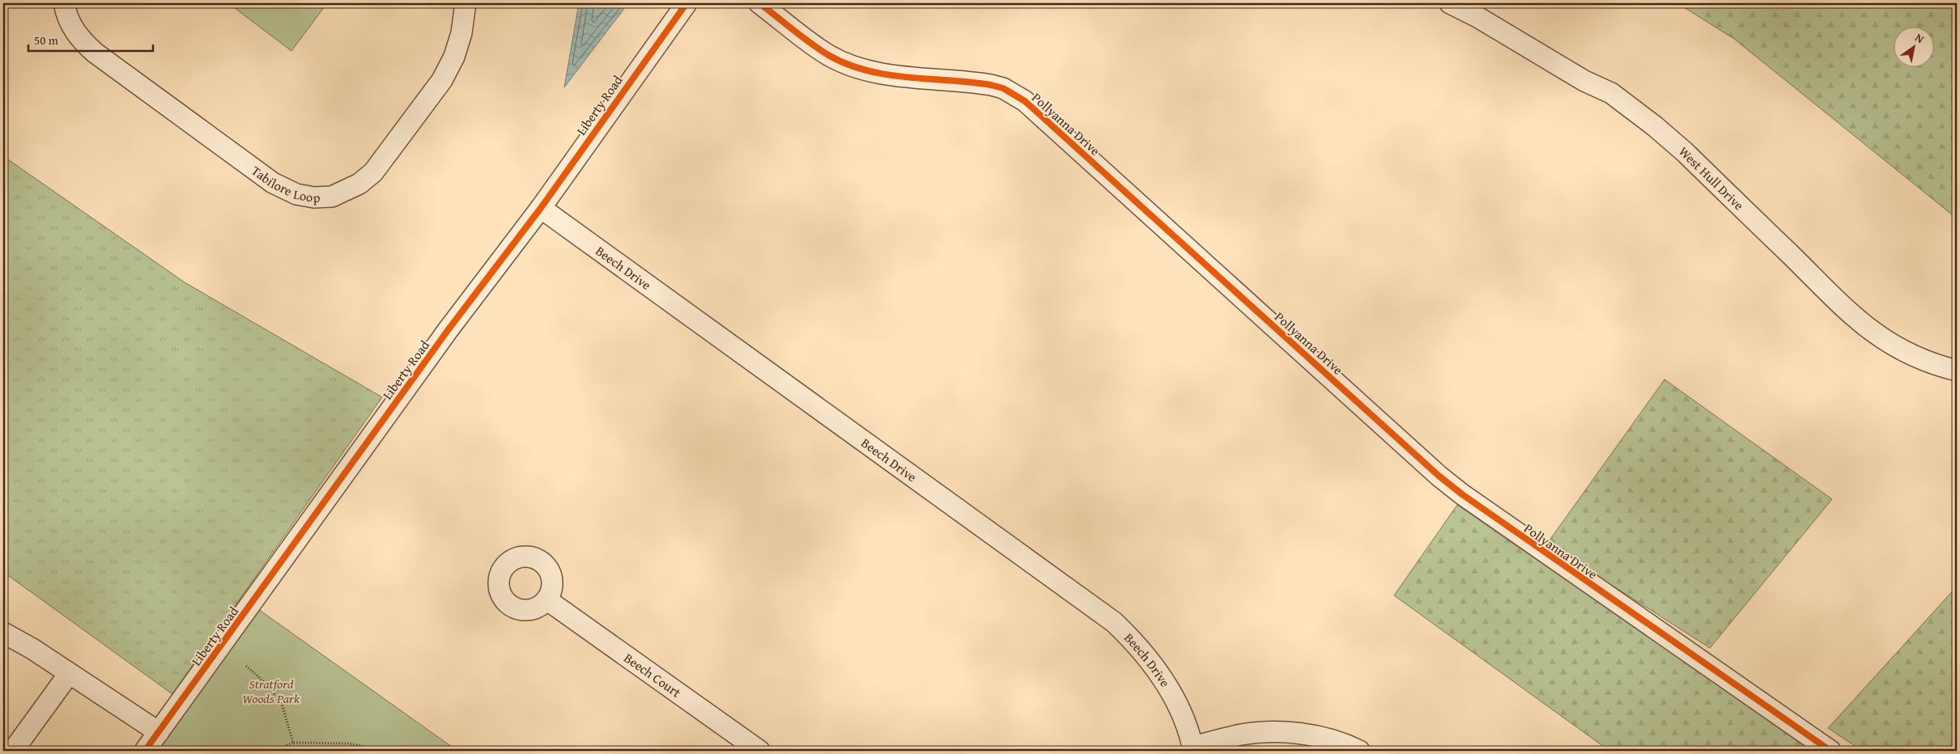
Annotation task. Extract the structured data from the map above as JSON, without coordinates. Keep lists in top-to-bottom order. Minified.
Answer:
{"streets":{"street":["Liberty Road","Pollyanna Drive","West Hull Drive","Tabilore Loop","Beech Drive","Beech Court"]},"crossings":[["Liberty Road","Beech Drive"]],"parks":["Stratford Woods Park"],"scale_bar":"50 m","north":"top right"}
